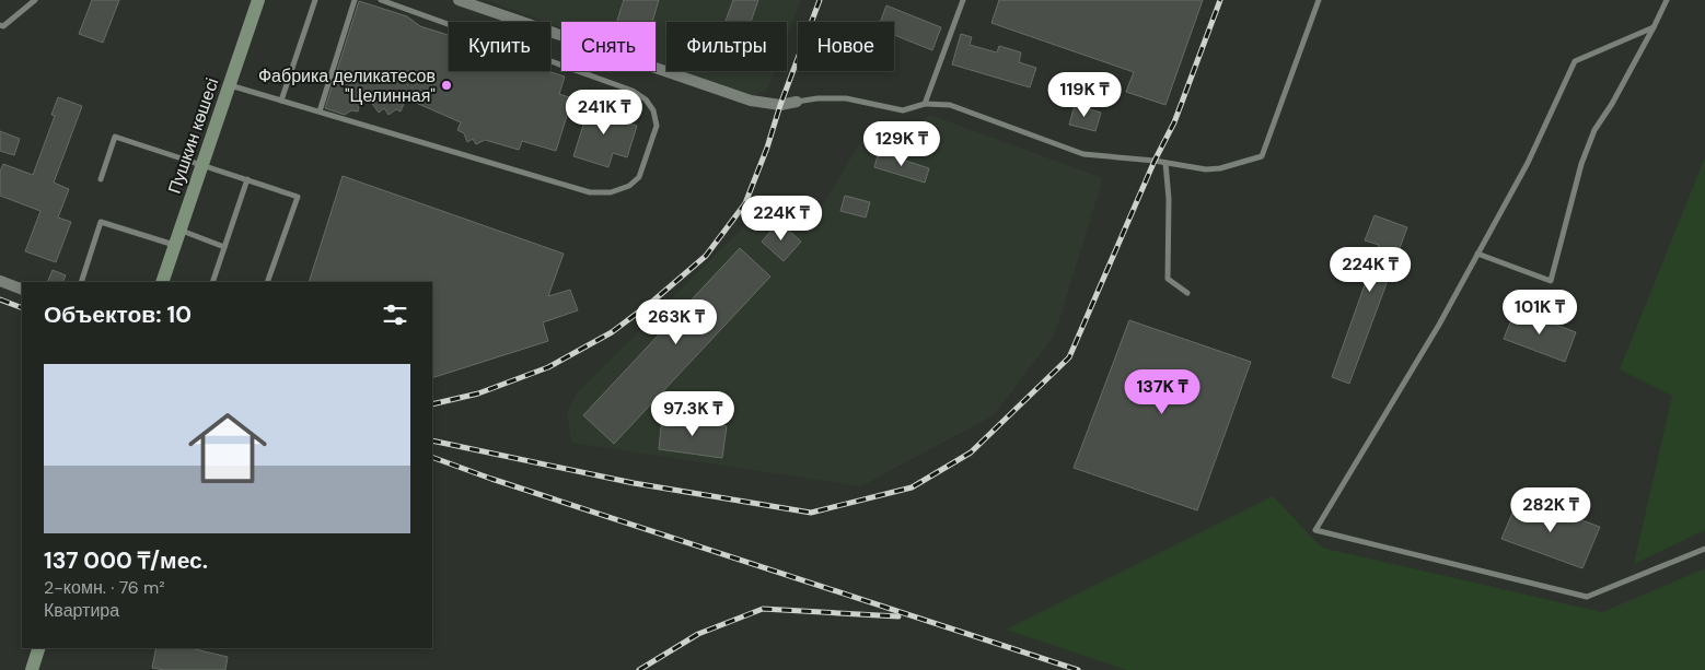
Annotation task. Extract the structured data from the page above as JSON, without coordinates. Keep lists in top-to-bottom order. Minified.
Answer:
{"streets":{"main road":["Пушкин көшесі"]},"places":["Фабрика деликатесов \"Целинная\""],"page":{"chip":["Купить","Снять","Фильтры","Новое"],"price":["119K ₸","241K ₸","129K ₸","224K ₸","224K ₸","101K ₸","263K ₸","137K ₸","97.3K ₸","282K ₸"],"heading":"Объектов: 10","list":[{"name":"137 000 ₸/мес.","note":"2-комн. · 76 m² · Квартира"}]}}
